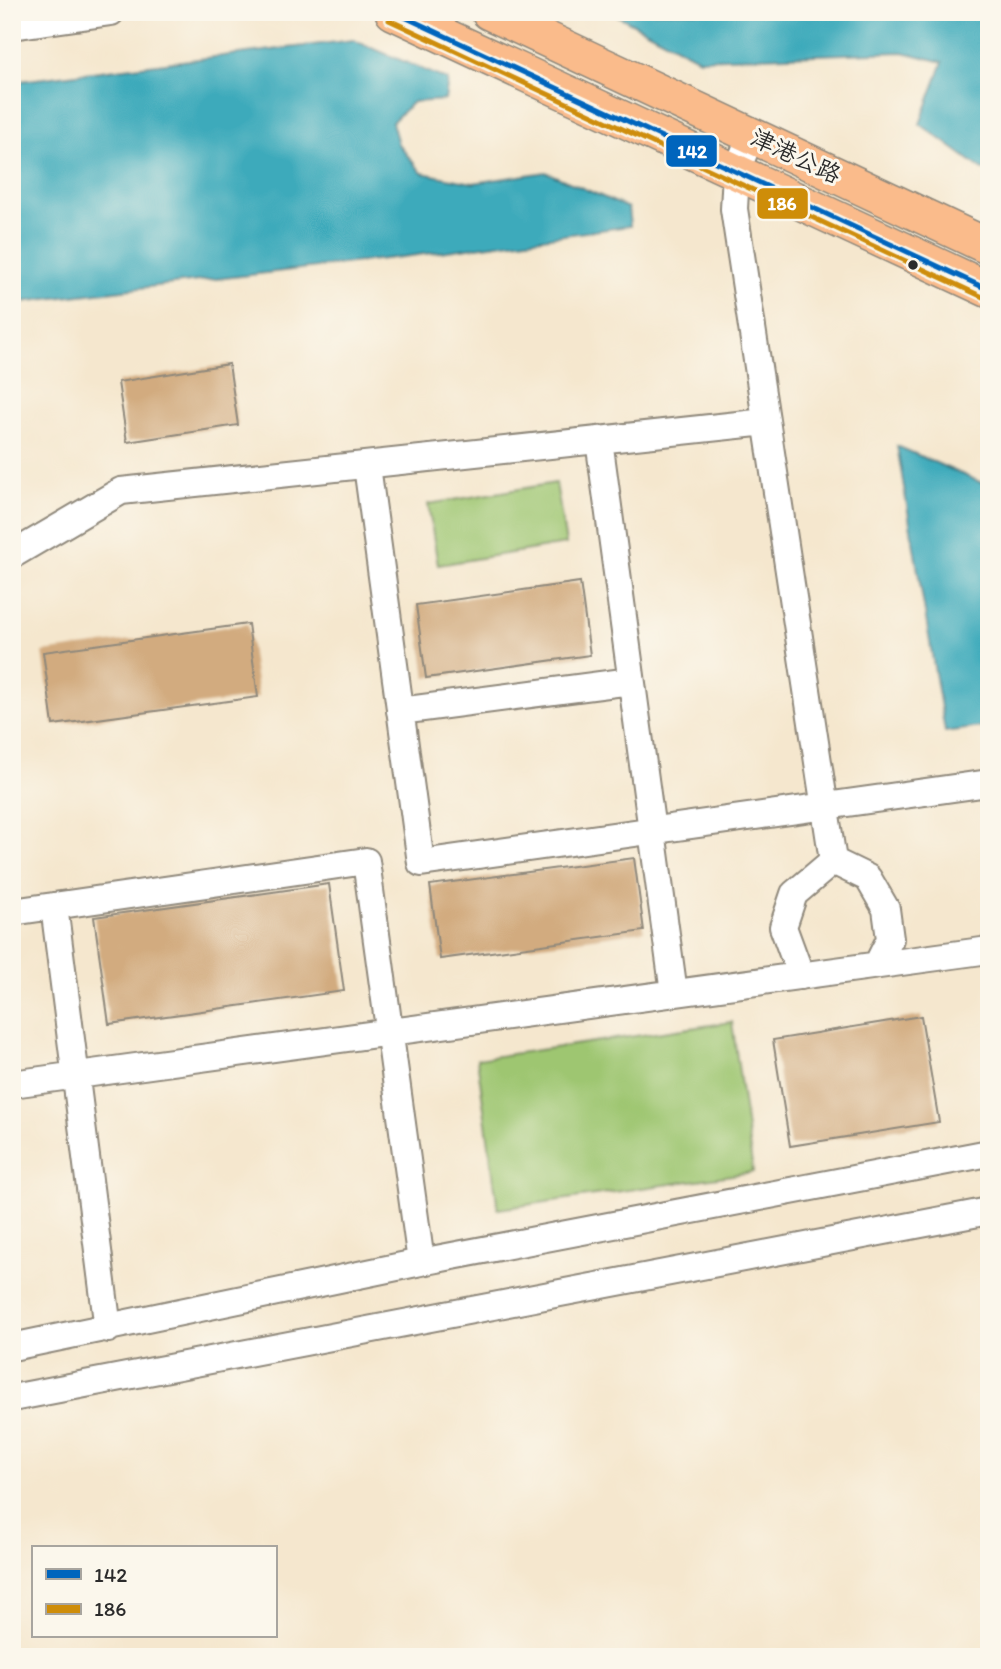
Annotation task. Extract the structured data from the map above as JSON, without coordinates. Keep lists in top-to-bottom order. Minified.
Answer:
{"streets":{"main road":["津港公路"]},"lines":["transit line 142","transit line 186"],"legend":["142","186"]}
